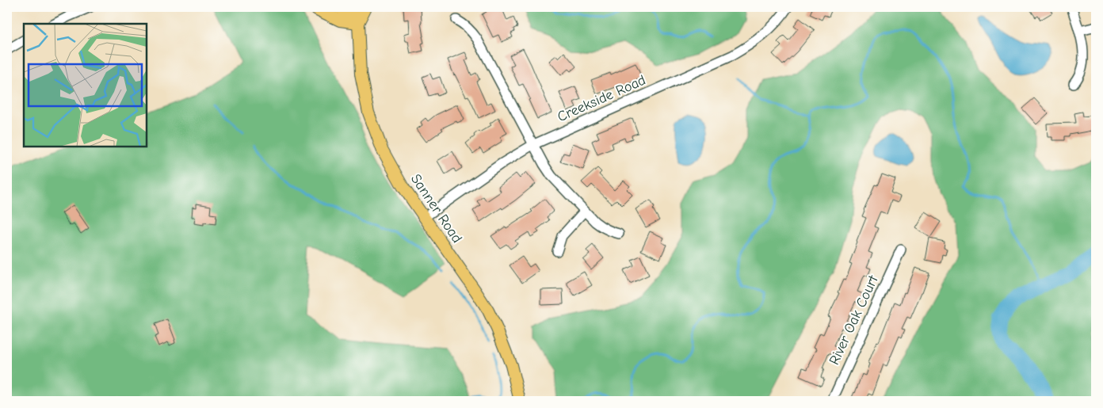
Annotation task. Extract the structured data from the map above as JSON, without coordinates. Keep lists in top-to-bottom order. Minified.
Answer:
{"streets":{"main road":["Sanner Road"],"street":["Creekside Road","River Oak Court"]},"crossings":[["Creekside Road","Sanner Road"]]}
